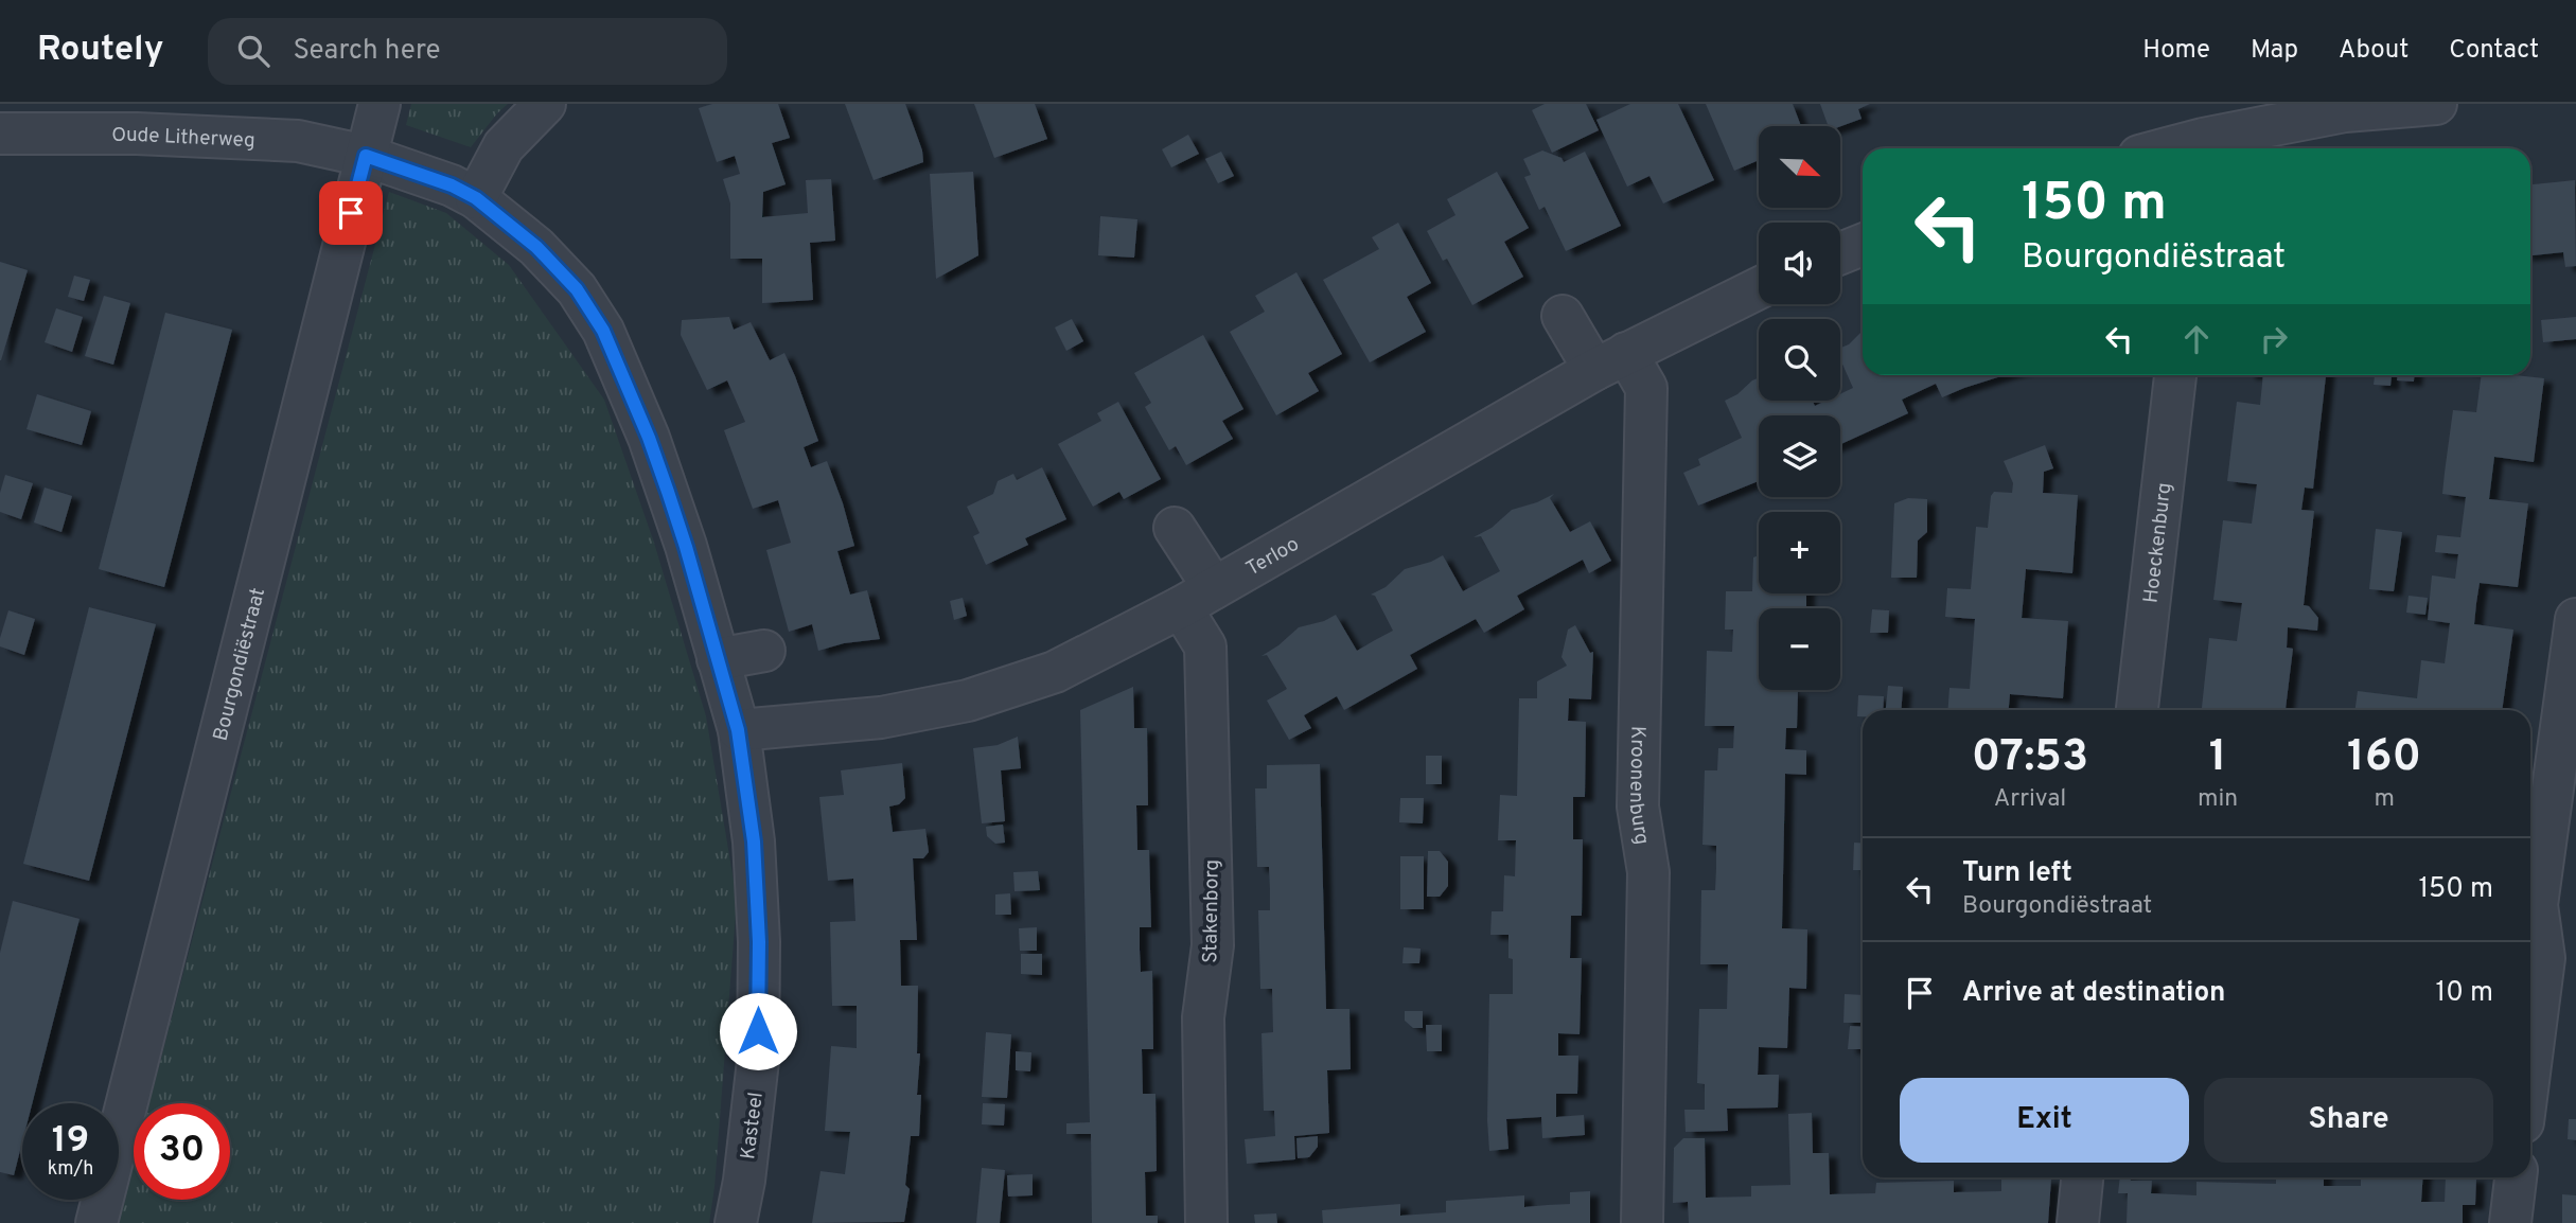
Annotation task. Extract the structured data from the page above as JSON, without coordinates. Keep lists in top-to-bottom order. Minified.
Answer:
{"streets":{"street":["Oude Litherweg","Hoeckenburg","Terloo","Bourgondiëstraat","Kroonenburg","Stakenborg","Kasteel"]},"crossings":[["Oude Litherweg","Bourgondiëstraat"],["Oude Litherweg","Kasteel"],["Terloo","Kroonenburg"],["Terloo","Stakenborg"],["Terloo","Kasteel"],["Bourgondiëstraat","Kasteel"]],"north":"bottom right","page":{"header":"Routely","search":"Search here","nav":["Home","Map","About","Contact"],"map_buttons":["+","−"],"turn":["150 m","Bourgondiëstraat"],"eta":["07:53","Arrival","1","min","160","m"],"list":[{"name":"Turn left","note":"Bourgondiëstraat","value":"150 m"},{"name":"Arrive at destination","value":"10 m"}],"buttons":["Exit","Share"],"speed":"19 km/h","limit":"30"}}
